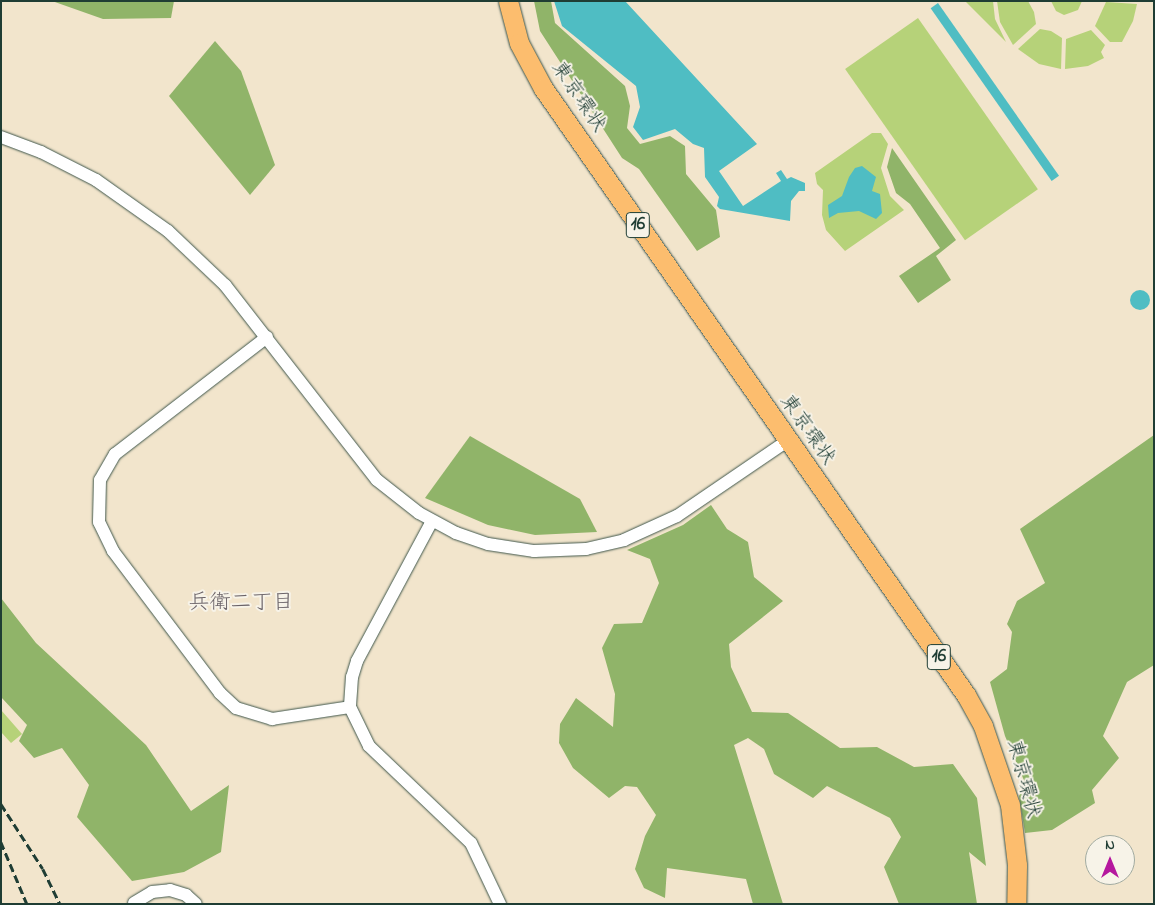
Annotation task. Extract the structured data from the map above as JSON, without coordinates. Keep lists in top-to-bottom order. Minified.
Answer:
{"streets":{"highway":["東京環状","16"]},"districts":["兵衛二丁目"],"north":"top"}
